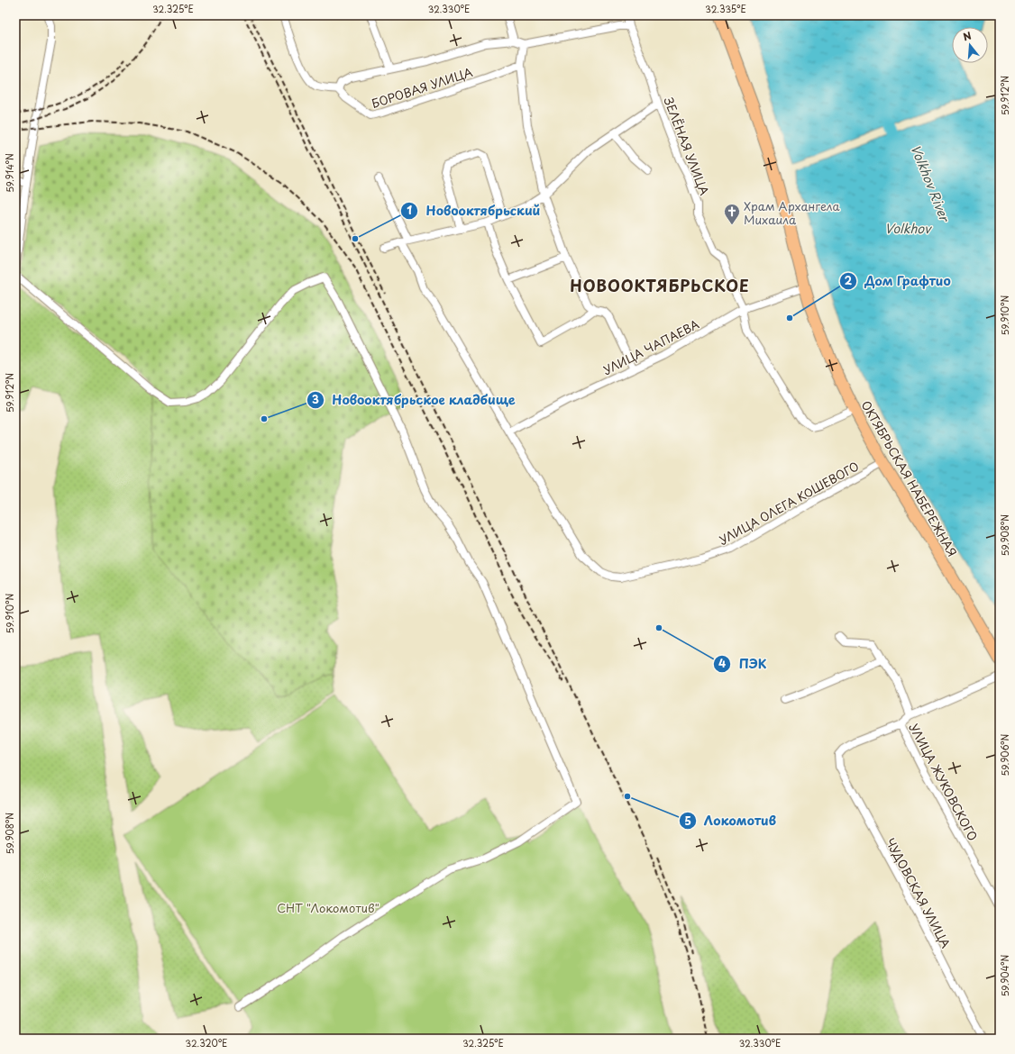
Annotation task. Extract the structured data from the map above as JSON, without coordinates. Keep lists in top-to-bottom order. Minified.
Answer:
{"streets":{"main road":["ОКТЯБРЬСКАЯ НАБЕРЕЖНАЯ"],"street":["БОРОВАЯ УЛИЦА","ЗЕЛЁНАЯ УЛИЦА","УЛИЦА ЧАПАЕВА","УЛИЦА ОЛЕГА КОШЕВОГО","УЛИЦА ЖУКОВСКОГО","ЧУДОВСКАЯ УЛИЦА"]},"crossings":[["ЗЕЛЁНАЯ УЛИЦА","УЛИЦА ЧАПАЕВА"],["ЗЕЛЁНАЯ УЛИЦА","ОКТЯБРЬСКАЯ НАБЕРЕЖНАЯ"],["УЛИЦА ЧАПАЕВА","ОКТЯБРЬСКАЯ НАБЕРЕЖНАЯ"],["УЛИЦА ЧАПАЕВА","УЛИЦА ОЛЕГА КОШЕВОГО"],["ОКТЯБРЬСКАЯ НАБЕРЕЖНАЯ","УЛИЦА ОЛЕГА КОШЕВОГО"],["УЛИЦА ЖУКОВСКОГО","ЧУДОВСКАЯ УЛИЦА"]],"districts":["НОВООКТЯБРЬСКОЕ"],"water":["Volkhov River","Volkhov"],"parks":["СНТ \"Локомотив\""],"places":{"church":["Храм Архангела Михаила"],"other":["Новооктябрьский","Дом Графтио","Новооктябрьское кладбище","ПЭК","Локомотив"]},"north":"top","coordinates":["32.325°E","32.330°E","32.335°E","59.912°N","59.914°N","59.910°N","59.908°N","59.906°N","59.904°N","32.320°E"]}
